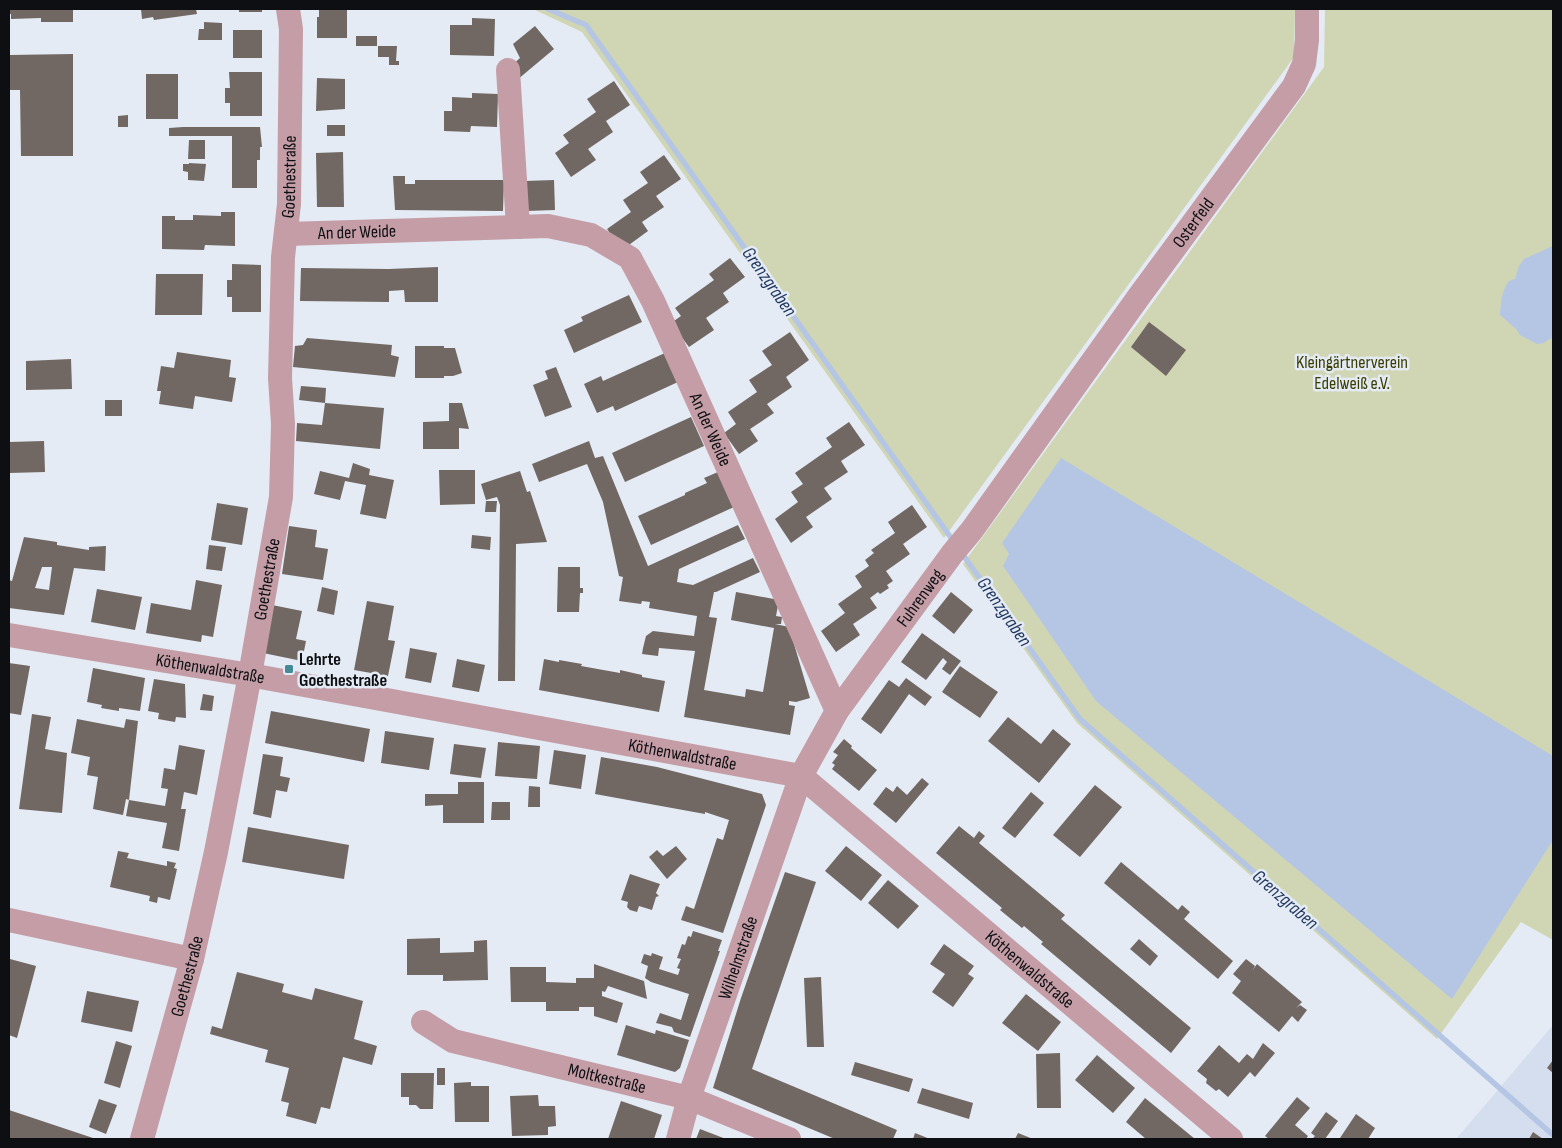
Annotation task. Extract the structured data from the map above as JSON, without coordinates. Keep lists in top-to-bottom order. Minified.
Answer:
{"streets":{"street":["Goethestraße","Osterfeld","An der Weide","Fuhrenweg","Köthenwaldstraße","Wilhelmstraße","Moltkestraße"]},"crossings":[["Goethestraße","An der Weide"],["Goethestraße","Köthenwaldstraße"],["Osterfeld","Fuhrenweg"],["An der Weide","Fuhrenweg"],["Fuhrenweg","Köthenwaldstraße"],["Fuhrenweg","Wilhelmstraße"],["Köthenwaldstraße","Wilhelmstraße"],["Wilhelmstraße","Moltkestraße"]],"water":["Grenzgraben"],"parks":["Kleingärtnerverein Edelweiß e.V."],"places":{"transit":["Lehrte Goethestraße"]}}
